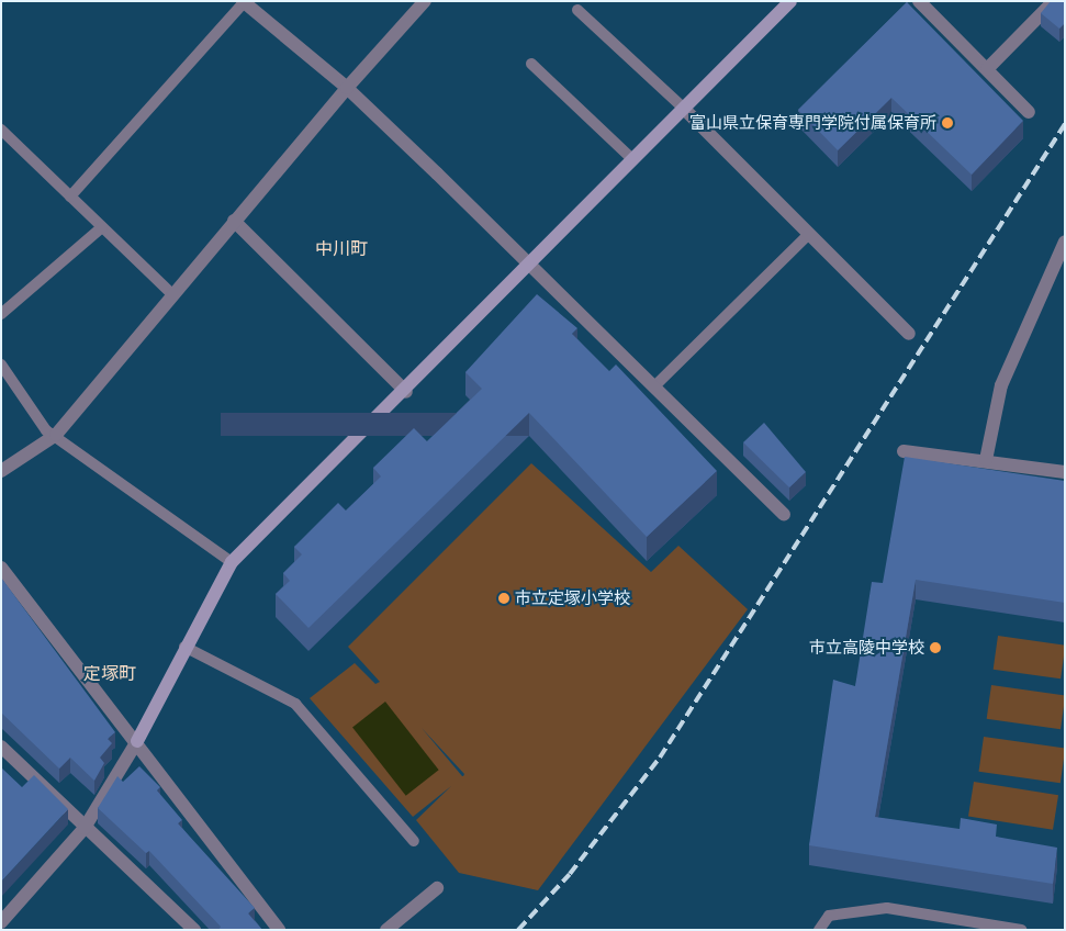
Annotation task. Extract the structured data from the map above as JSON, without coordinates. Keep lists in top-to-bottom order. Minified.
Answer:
{"districts":["中川町","定塚町"],"places":["富山県立保育専門学院付属保育所","市立定塚小学校","市立高陵中学校"]}
